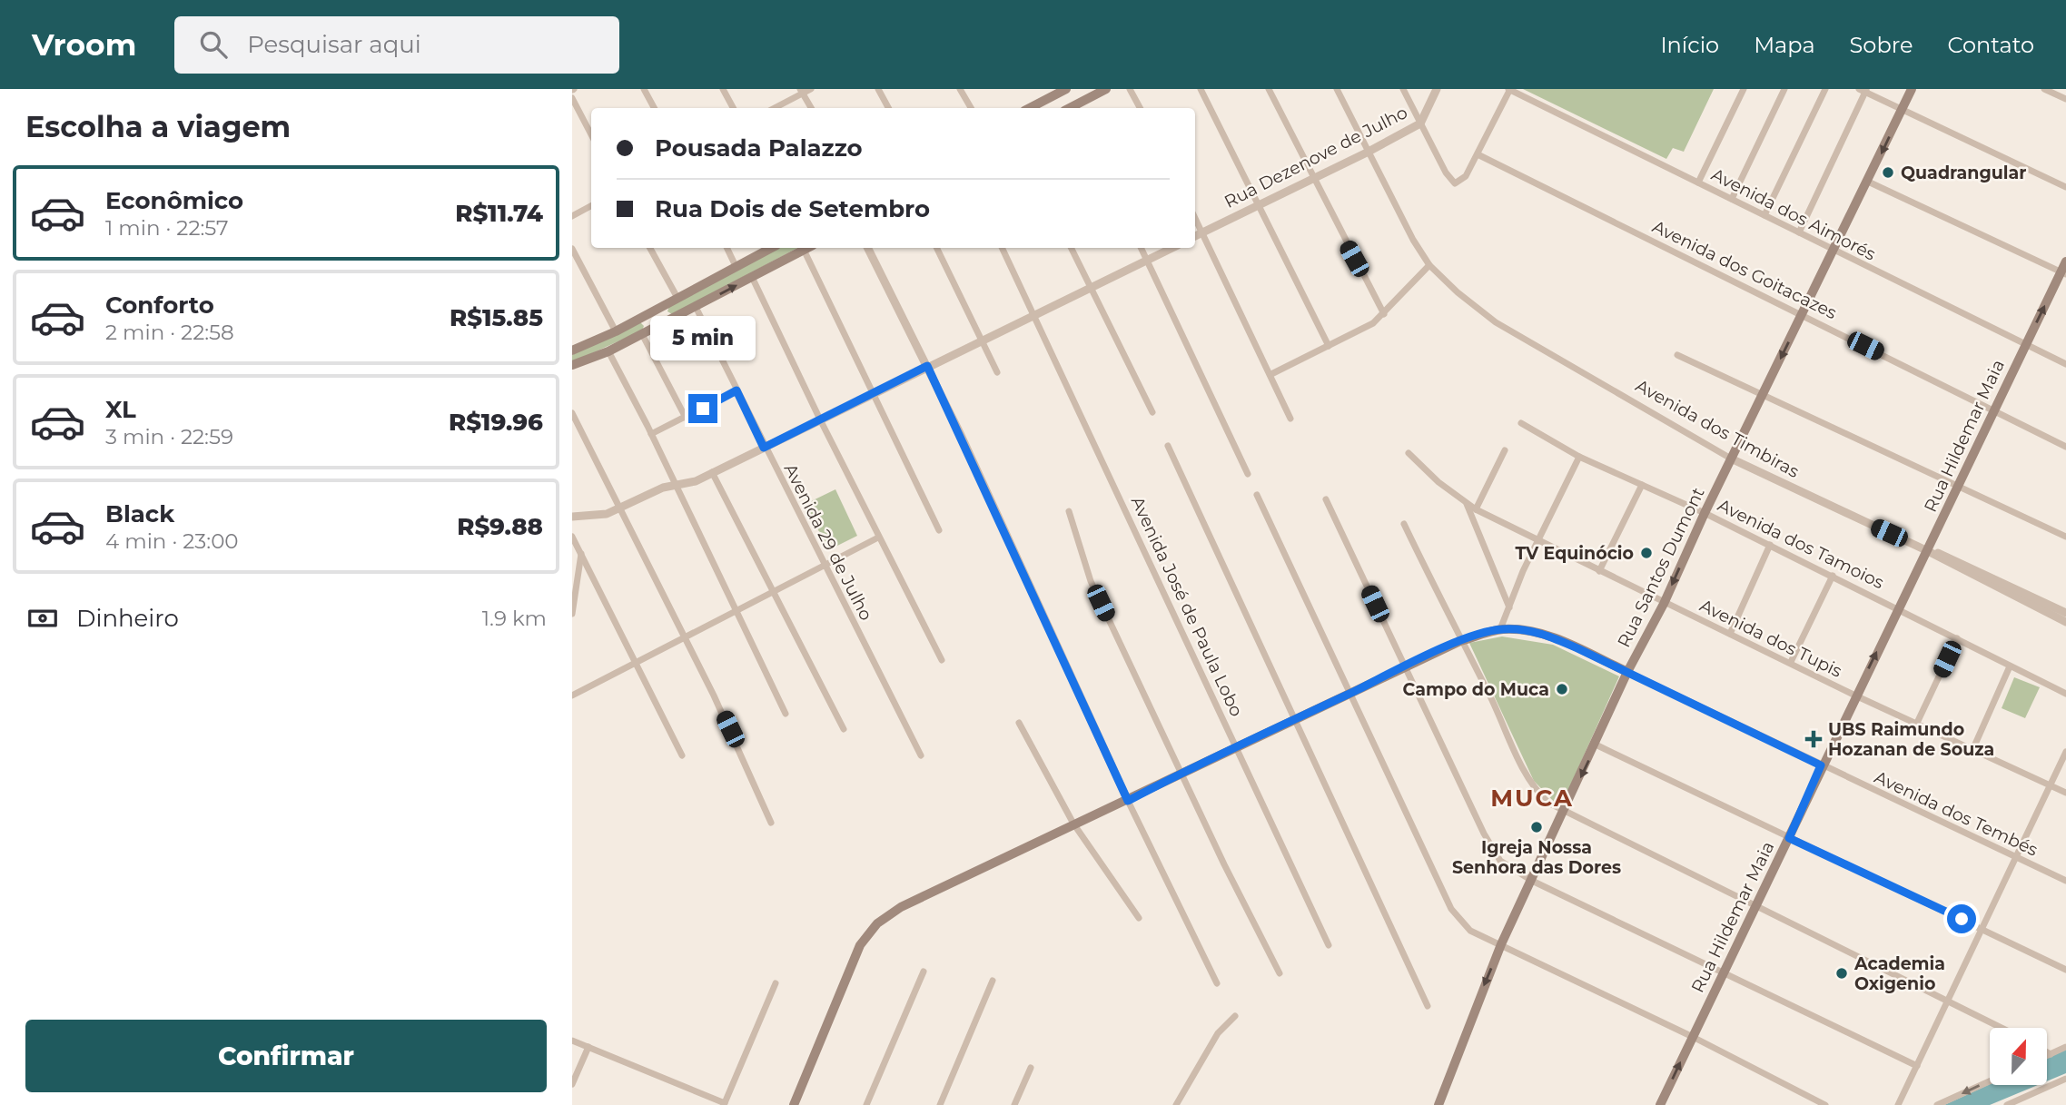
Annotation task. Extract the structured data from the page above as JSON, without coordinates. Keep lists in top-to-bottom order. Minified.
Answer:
{"streets":{"main road":["Rua Hildemar Maia","Rua Santos Dumont"],"street":["Rua Dezenove de Julho","Avenida dos Aimorés","Avenida dos Goitacazes","Avenida dos Timbiras","Avenida 29 de Julho","Avenida dos Tamoios","Avenida José de Paula Lobo","Avenida dos Tupis","Avenida dos Tembés"]},"crossings":[["Rua Dezenove de Julho","Avenida dos Timbiras"],["Avenida dos Aimorés","Rua Hildemar Maia"],["Avenida dos Aimorés","Rua Santos Dumont"],["Avenida dos Goitacazes","Rua Hildemar Maia"],["Avenida dos Goitacazes","Rua Santos Dumont"],["Avenida dos Timbiras","Rua Hildemar Maia"],["Avenida dos Timbiras","Rua Santos Dumont"],["Rua Hildemar Maia","Avenida dos Tamoios"],["Rua Hildemar Maia","Avenida dos Tupis"],["Rua Hildemar Maia","Avenida dos Tembés"],["Avenida dos Tamoios","Rua Santos Dumont"],["Rua Santos Dumont","Avenida dos Tupis"],["Rua Santos Dumont","Avenida dos Tembés"]],"one_way":["Rua Santos Dumont"],"districts":["MUCA"],"places":{"other":["Quadrangular","TV Equinócio","Campo do Muca","Igreja Nossa Senhora das Dores","Academia Oxigenio"],"health":["UBS Raimundo Hozanan de Souza"]},"north":"top","page":{"header":"Vroom","search":"Pesquisar aqui","nav":["Início","Mapa","Sobre","Contato"],"heading":"Escolha a viagem","banner":["Pousada Palazzo","Rua Dois de Setembro"],"list":[{"name":"Econômico","note":"1 min · 22:57","value":"R$11.74"},{"name":"Conforto","note":"2 min · 22:58","value":"R$15.85"},{"name":"XL","note":"3 min · 22:59","value":"R$19.96"},{"name":"Black","note":"4 min · 23:00","value":"R$9.88"}],"bubble":"5 min","pay":["Dinheiro","1.9 km"],"buttons":"Confirmar"}}
